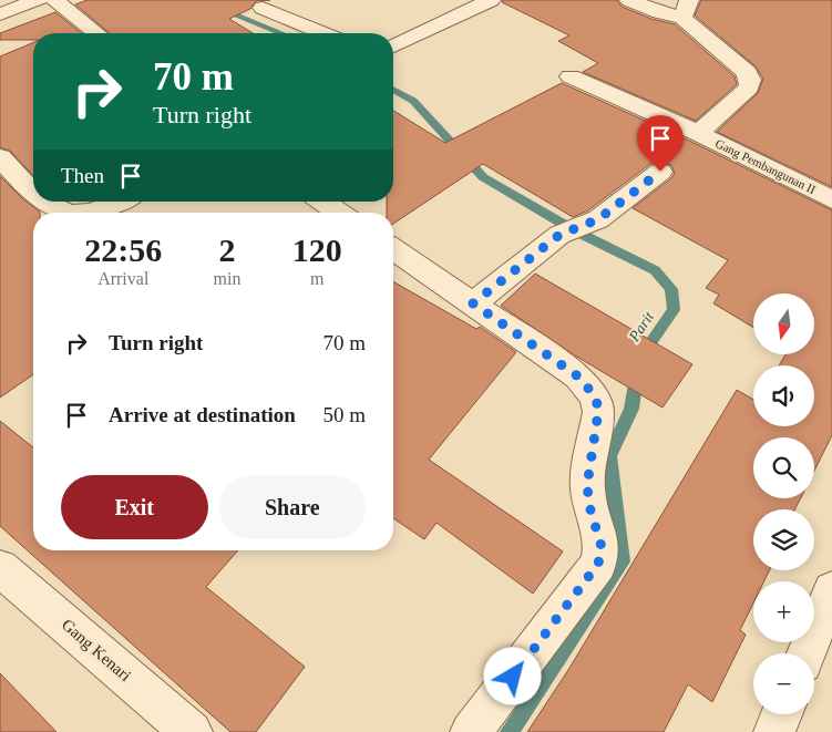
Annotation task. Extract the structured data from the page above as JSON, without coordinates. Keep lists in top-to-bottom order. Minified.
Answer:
{"streets":{"street":["Gang Pembangunan II","Gang Kenari"]},"water":["Parit"],"north":"bottom","page":{"turn":["70 m","Turn right"],"then":"Then","eta":["22:56","Arrival","2","min","120","m"],"map_buttons":["+","−"],"list":[{"name":"Turn right","value":"70 m"},{"name":"Arrive at destination","value":"50 m"}],"buttons":["Exit","Share"]}}
